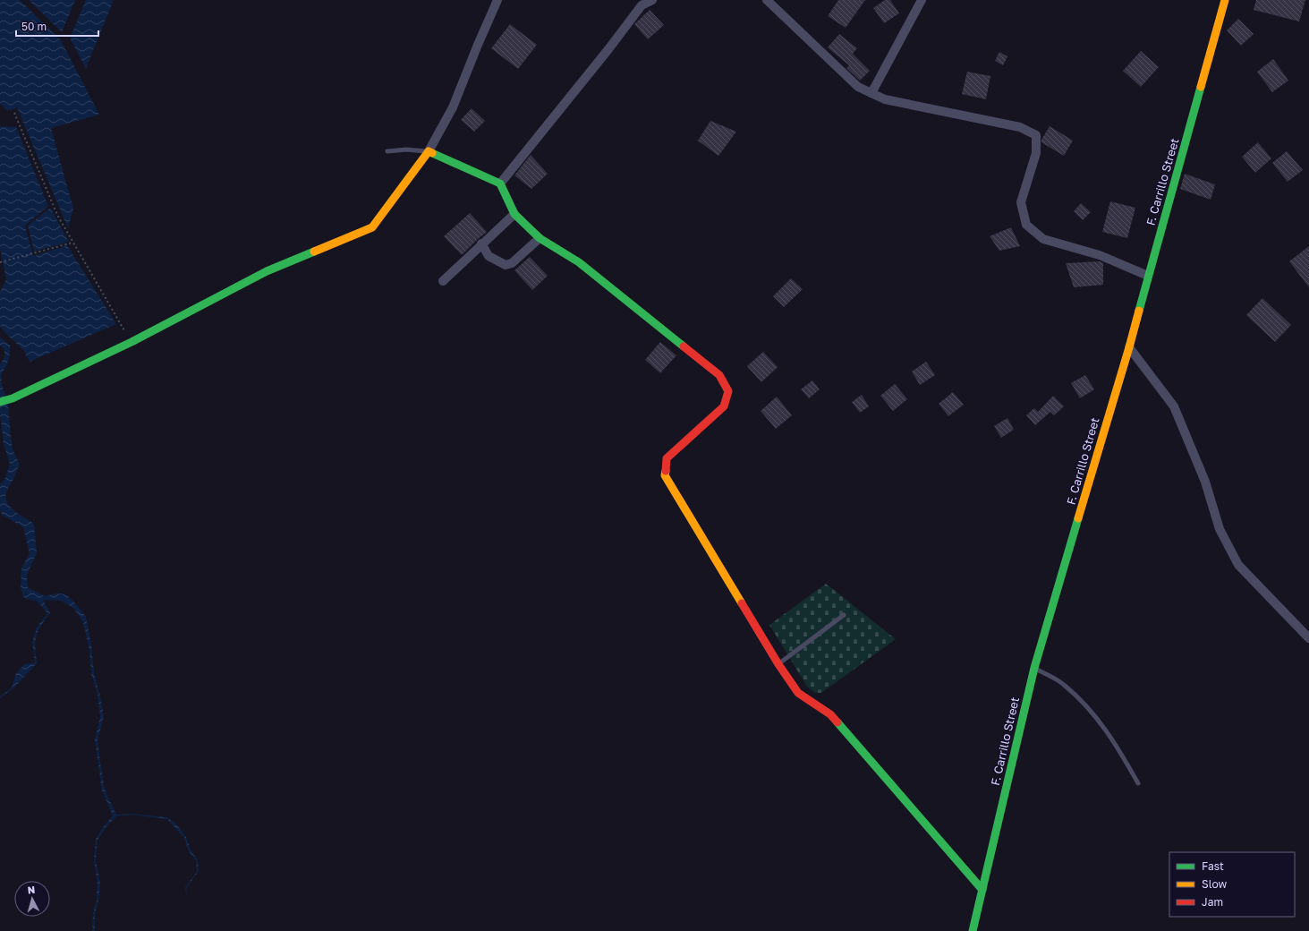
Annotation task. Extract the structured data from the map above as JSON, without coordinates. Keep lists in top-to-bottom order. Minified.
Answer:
{"streets":{"street":["F. Carrillo Street"]},"legend":["Fast","Slow","Jam"],"scale_bar":"50 m","north":"top"}
